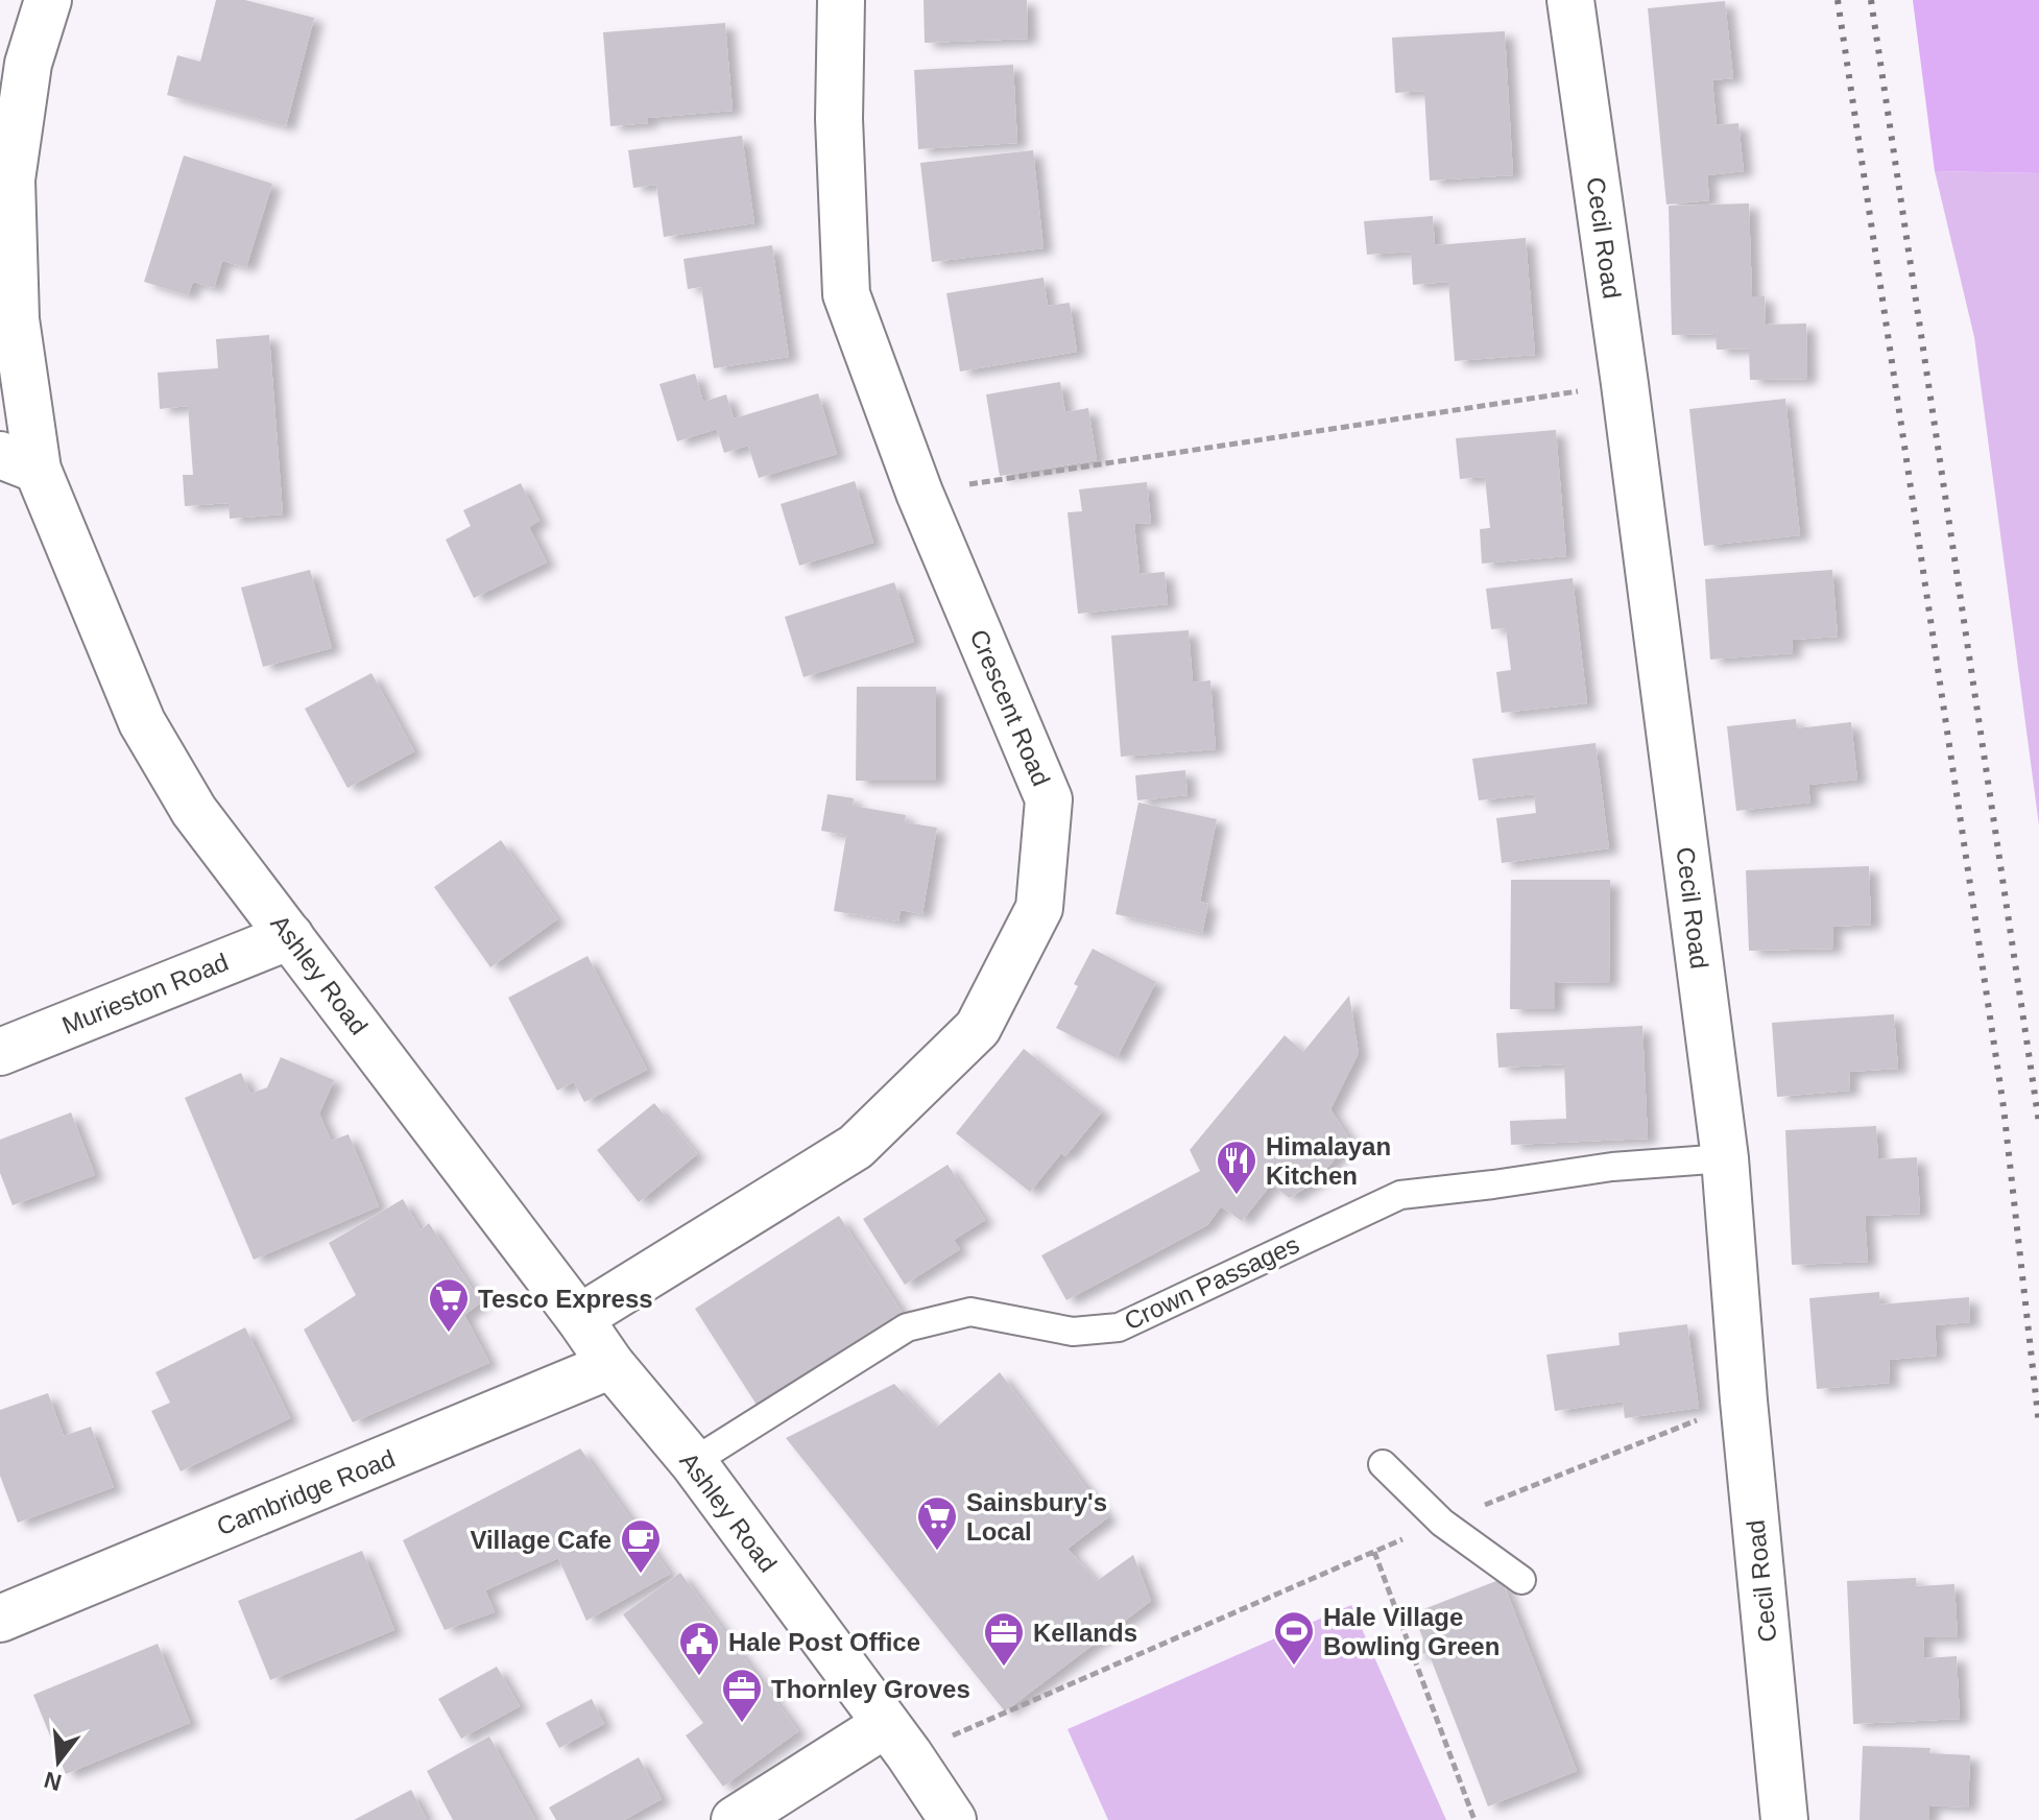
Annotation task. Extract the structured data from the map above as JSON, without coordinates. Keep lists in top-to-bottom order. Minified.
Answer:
{"streets":{"street":["Cecil Road","Crescent Road","Ashley Road","Murieston Road","Cambridge Road"],"lane":["Crown Passages"]},"crossings":[["Cecil Road","Crown Passages"],["Crescent Road","Ashley Road"],["Ashley Road","Murieston Road"],["Ashley Road","Crown Passages"],["Ashley Road","Cambridge Road"]],"places":{"restaurant":["Himalayan Kitchen"],"supermarket":["Tesco Express","Sainsbury's Local"],"cafe":["Village Cafe"],"sports":["Hale Village Bowling Green"],"office":["Kellands","Thornley Groves"],"public building":["Hale Post Office"]},"north":"bottom"}
